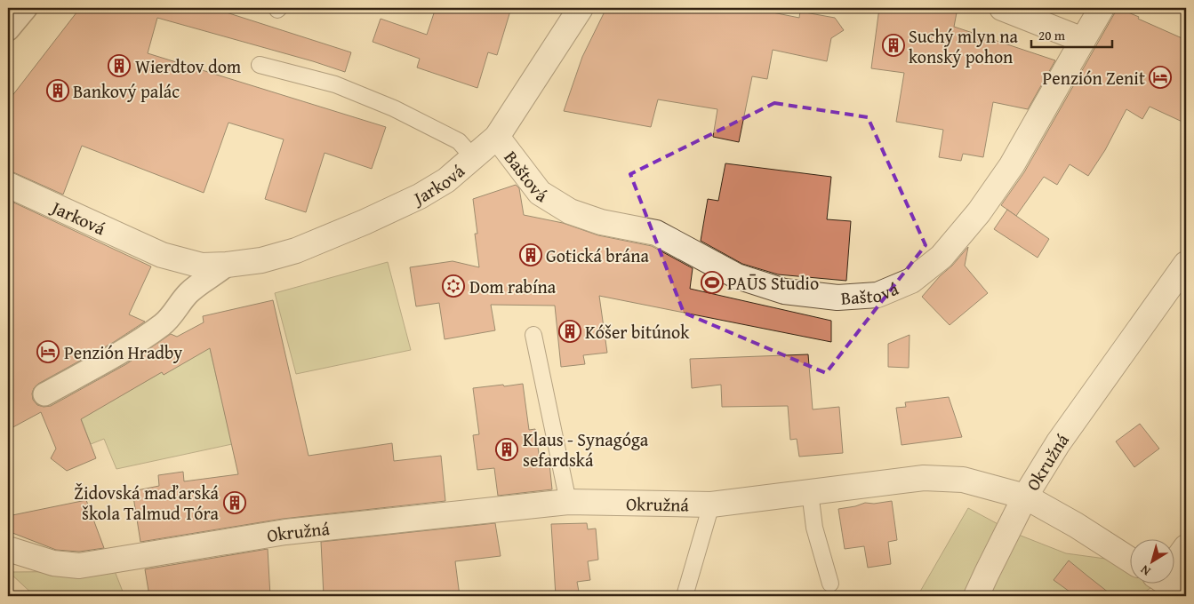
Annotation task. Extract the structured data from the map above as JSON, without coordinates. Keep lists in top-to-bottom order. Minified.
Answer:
{"streets":{"street":["Baštová","Jarková","Okružná"]},"crossings":[["Baštová","Jarková"]],"places":{"building":["Suchý mlyn na konský pohon","Wierdtov dom","Bankový palác","Gotická brána","Kóšer bitúnok","Klaus - Synagóga sefardská","Židovská maďarská škola Talmud Tóra"],"hotel":["Penzión Zenit","Penzión Hradby"],"sports":["PAŪS Studio"],"synagogue":["Dom rabína"]},"scale_bar":"20 m","north":"bottom left"}
